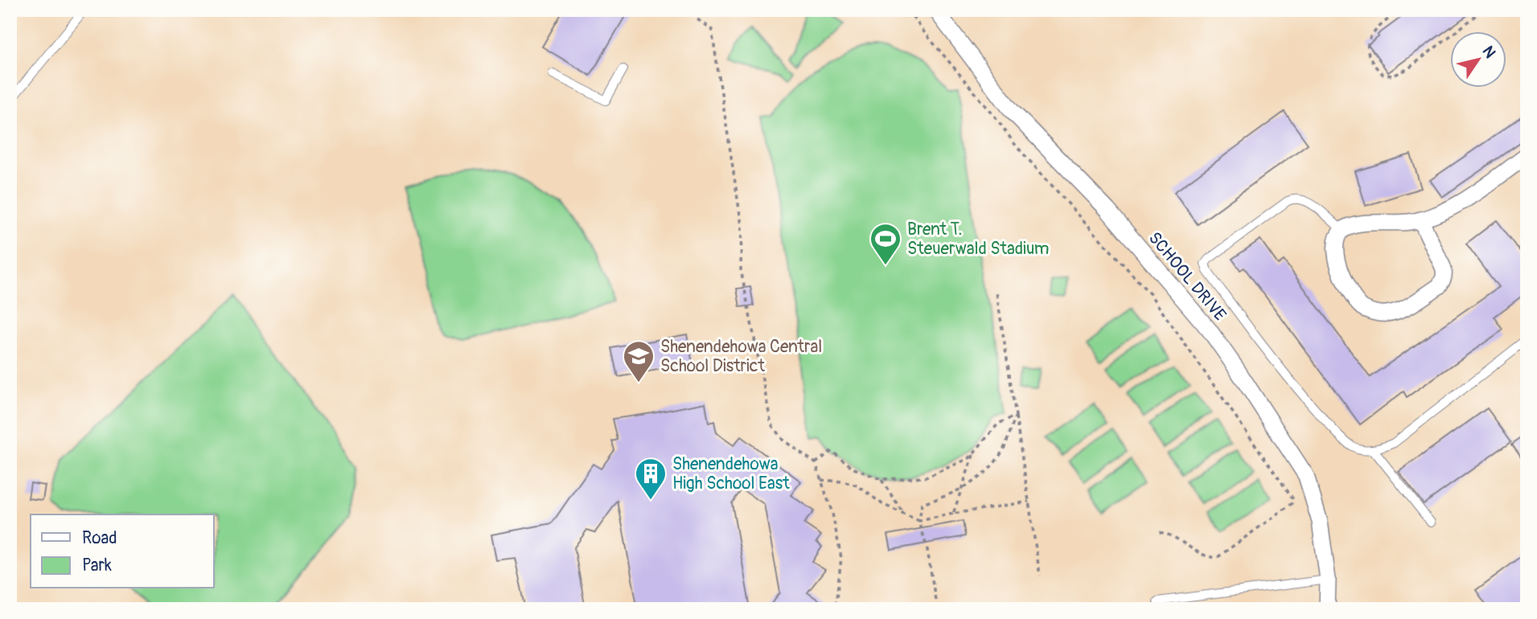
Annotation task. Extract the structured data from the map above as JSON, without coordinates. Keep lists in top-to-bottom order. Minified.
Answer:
{"streets":{"street":["SCHOOL DRIVE"]},"places":{"sports":["Brent T. Steuerwald Stadium"],"school or university":["Shenendehowa Central School District"],"building":["Shenendehowa High School East"]},"legend":["Road","Park"],"north":"top right"}
